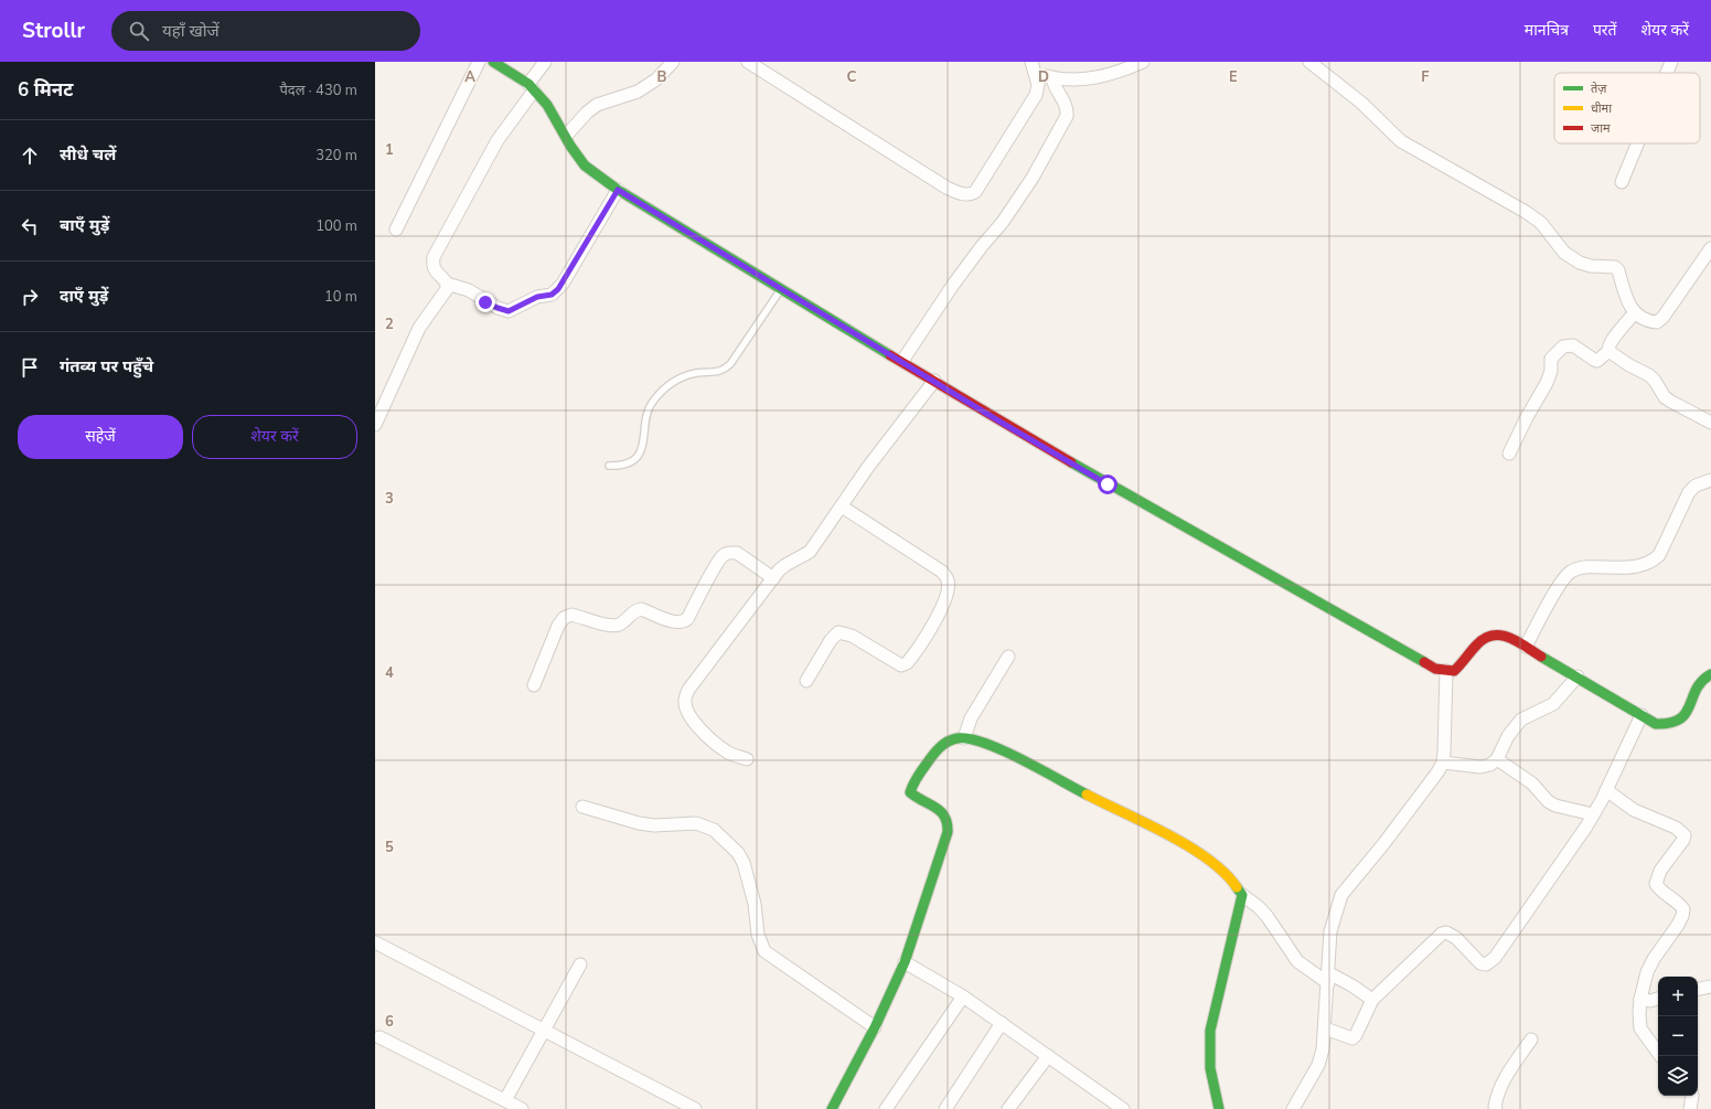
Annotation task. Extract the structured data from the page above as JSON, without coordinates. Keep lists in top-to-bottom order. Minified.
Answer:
{"legend":["तेज़","धीमा","जाम"],"page":{"header":"Strollr","search":"यहाँ खोजें","nav":["मानचित्र","परतें","शेयर करें"],"heading":["6 मिनट","पैदल · 430 m"],"list":[["सीधे चलें","320 m"],["बाएँ मुड़ें","100 m"],["दाएँ मुड़ें","10 m"],"गंतव्य पर पहुँचे"],"buttons":["सहेजें","शेयर करें"],"map_buttons":["+","−"]},"grid":{"columns":["A","B","C","D","E","F"],"rows":["1","2","3","4","5","6"]}}
